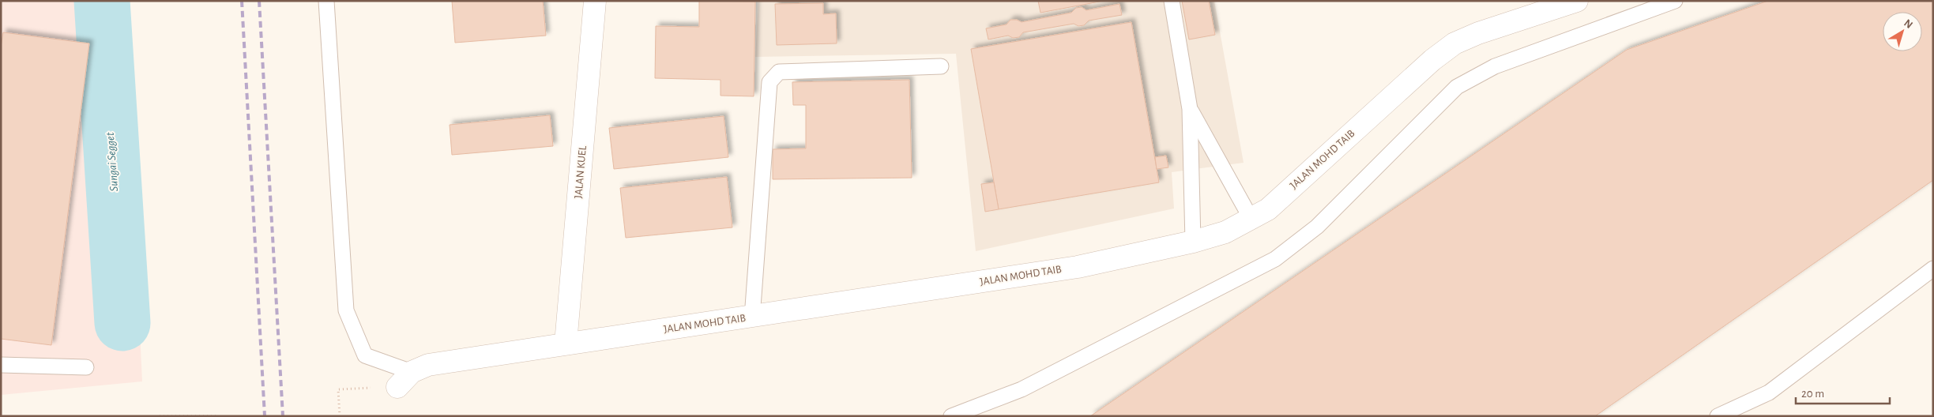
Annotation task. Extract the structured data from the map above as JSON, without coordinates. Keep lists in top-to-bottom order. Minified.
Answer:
{"streets":{"street":["JALAN MOHD TAIB","JALAN KUEL"]},"crossings":[["JALAN MOHD TAIB","JALAN KUEL"]],"water":["Sungai Segget"],"scale_bar":"20 m","north":"top right"}
